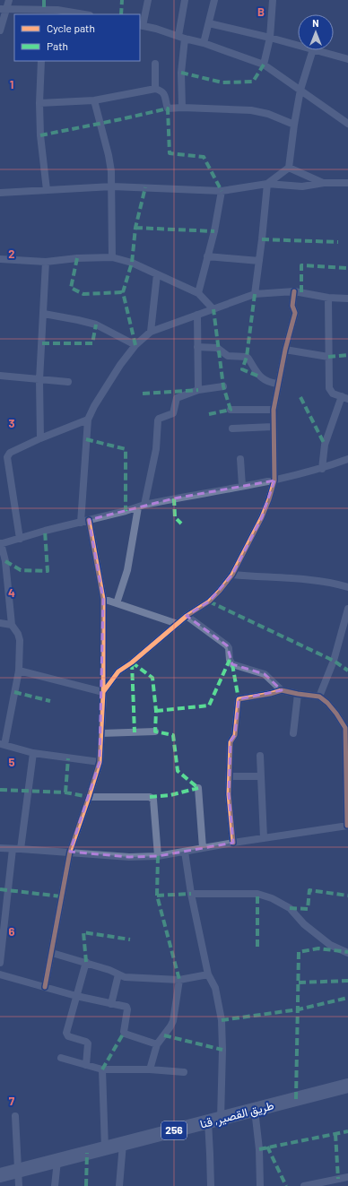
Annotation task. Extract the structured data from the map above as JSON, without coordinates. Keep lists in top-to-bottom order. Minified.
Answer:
{"streets":{"highway":["طريق القصير, قنا","256"]},"legend":["Cycle path","Path"],"north":"top","grid":{"columns":["B"],"rows":["1","2","3","4","5","6","7"]}}
